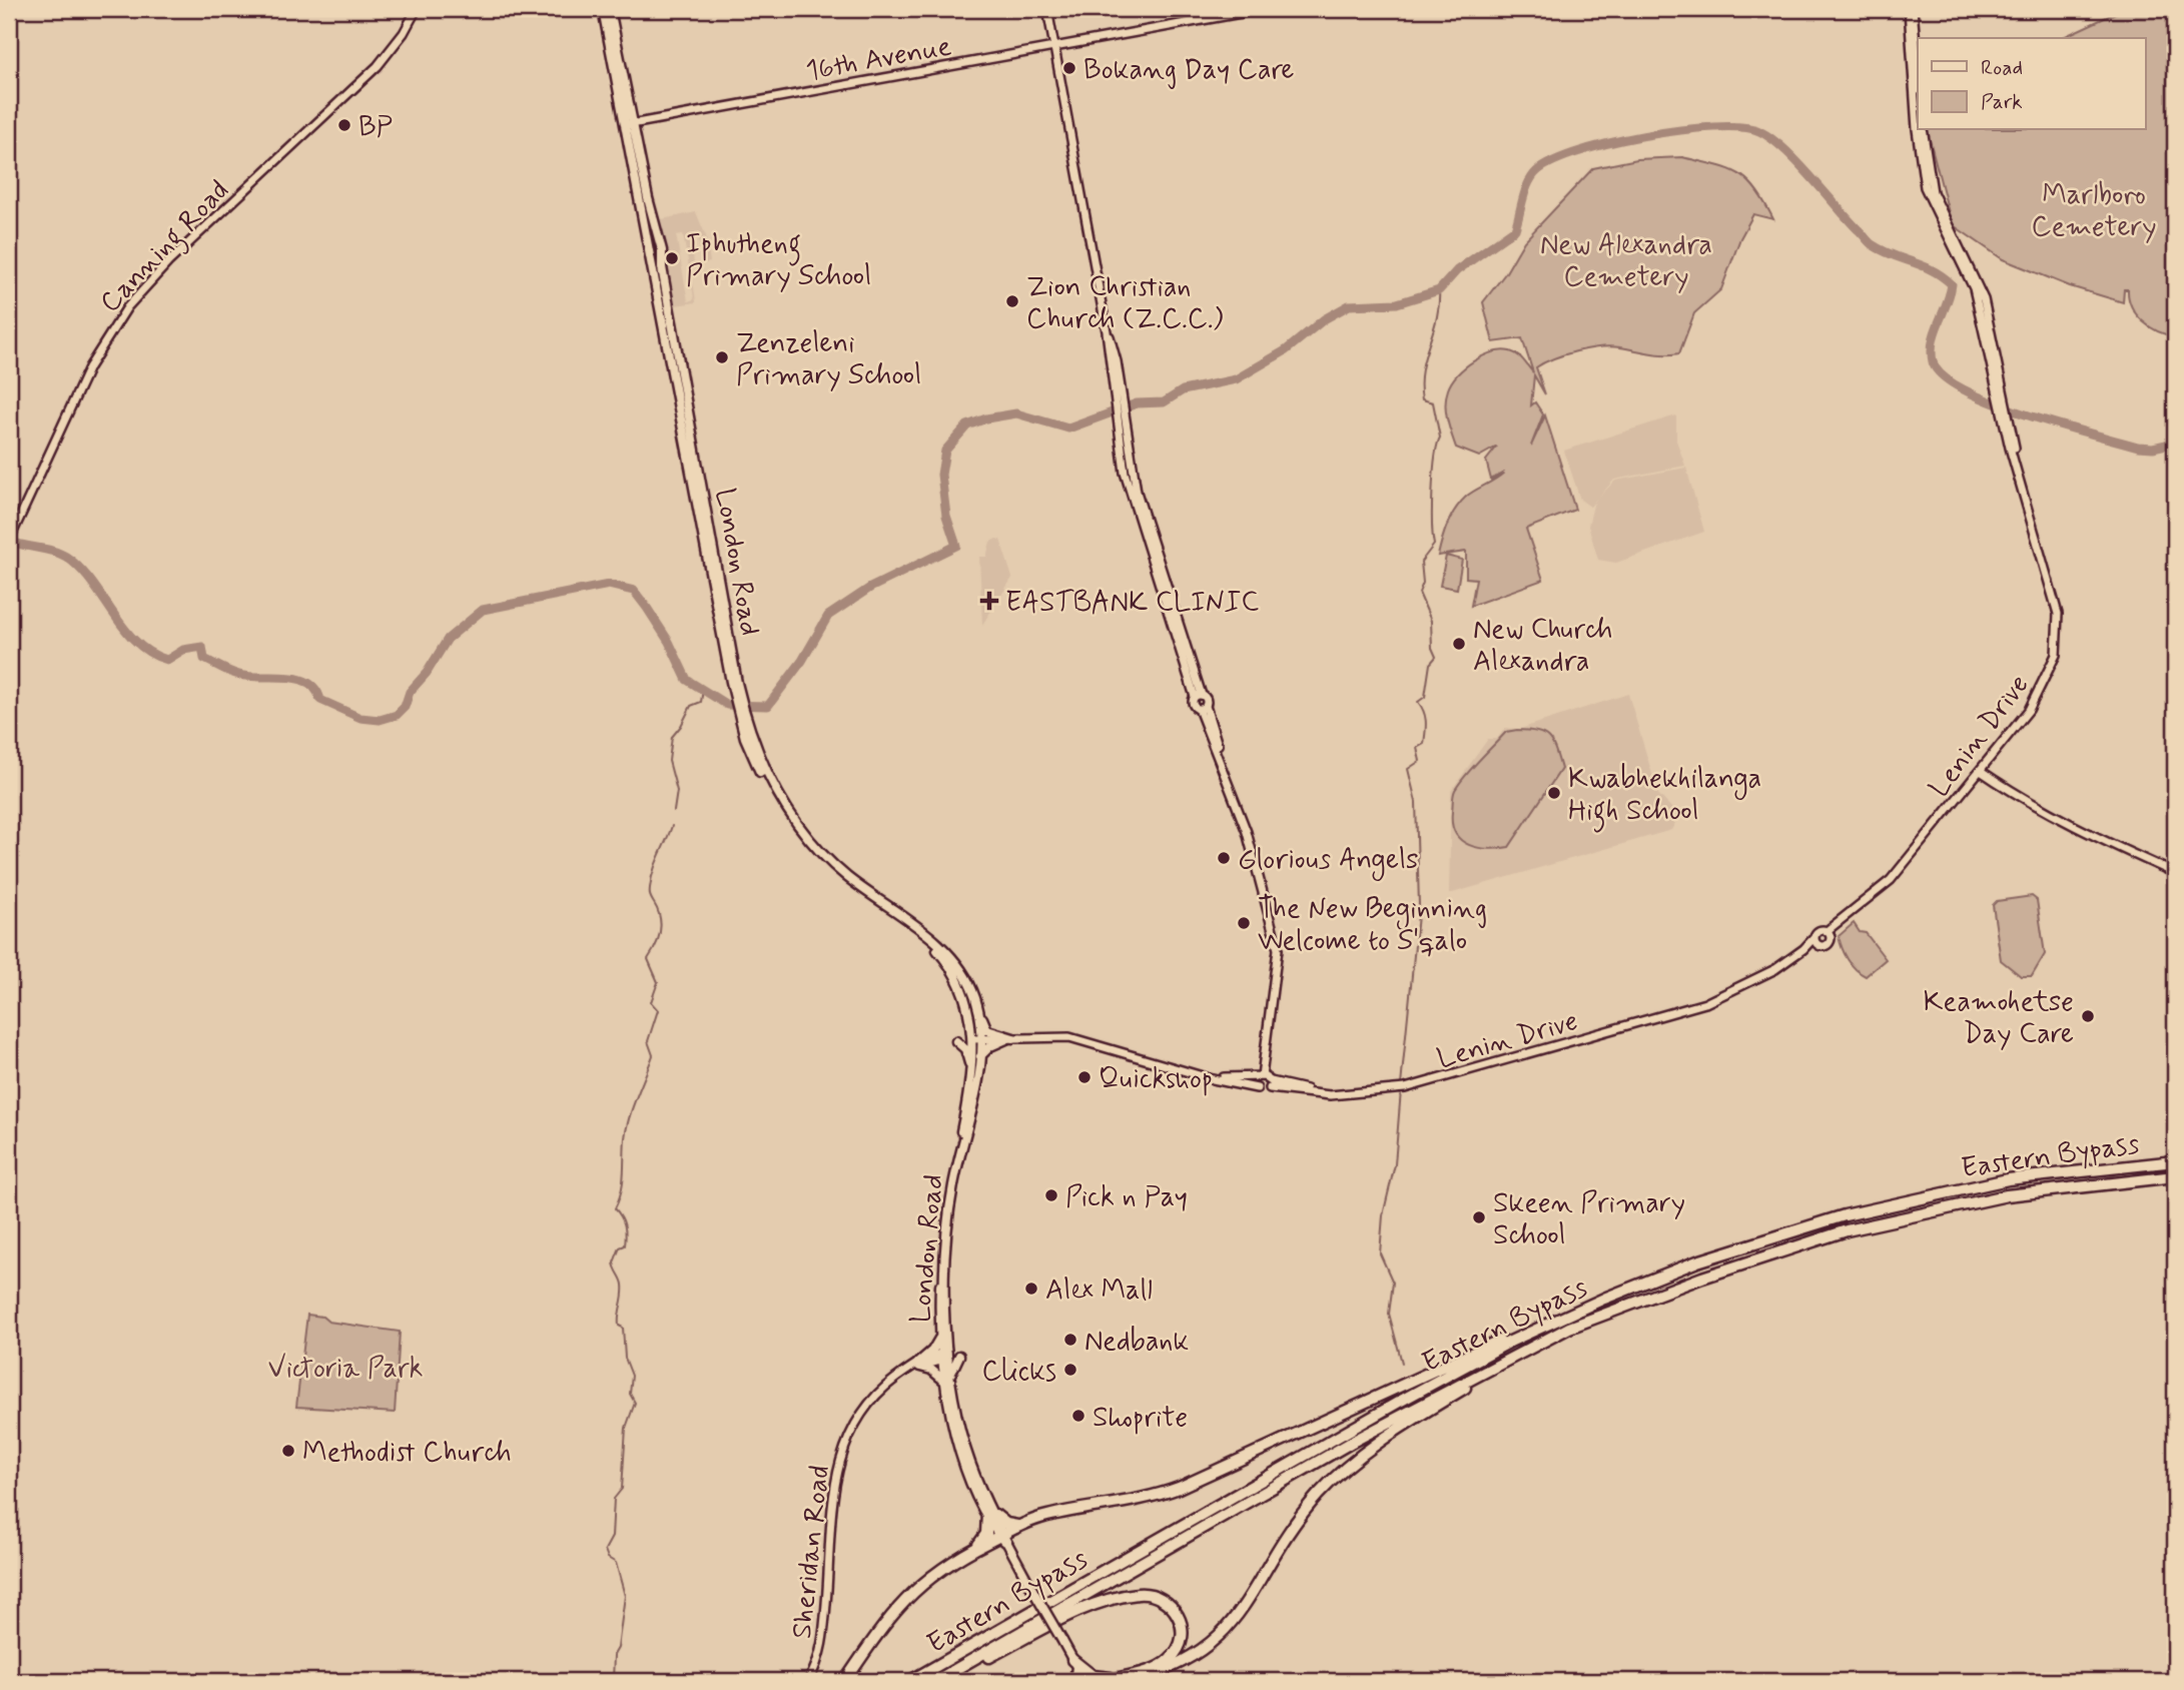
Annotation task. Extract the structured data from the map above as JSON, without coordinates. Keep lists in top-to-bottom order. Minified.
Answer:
{"streets":{"highway":["Eastern Bypass"],"main road":["London Road"],"street":["16th Avenue","Canning Road","Lenin Drive","Sheridan Road"]},"crossings":[["16th Avenue","London Road"],["London Road","Sheridan Road"]],"parks":["Marlboro Cemetery","New Alexandra Cemetery","Victoria Park"],"places":{"other":["Bokang Day Care","BP","Iphutheng Primary School","Zion Christian Church (Z.C.C.)","Zenzeleni Primary School","New Church Alexandra","Kwabhekhilanga High School","Glorious Angels","The New Beginning Welcome to S'qalo","Keamohetse Day Care","Quickshop","Pick n Pay","Skeen Primary School","Alex Mall","Nedbank","Clicks","Shoprite","Methodist Church"],"health":["EASTBANK CLINIC"]},"legend":["Road","Park"]}
